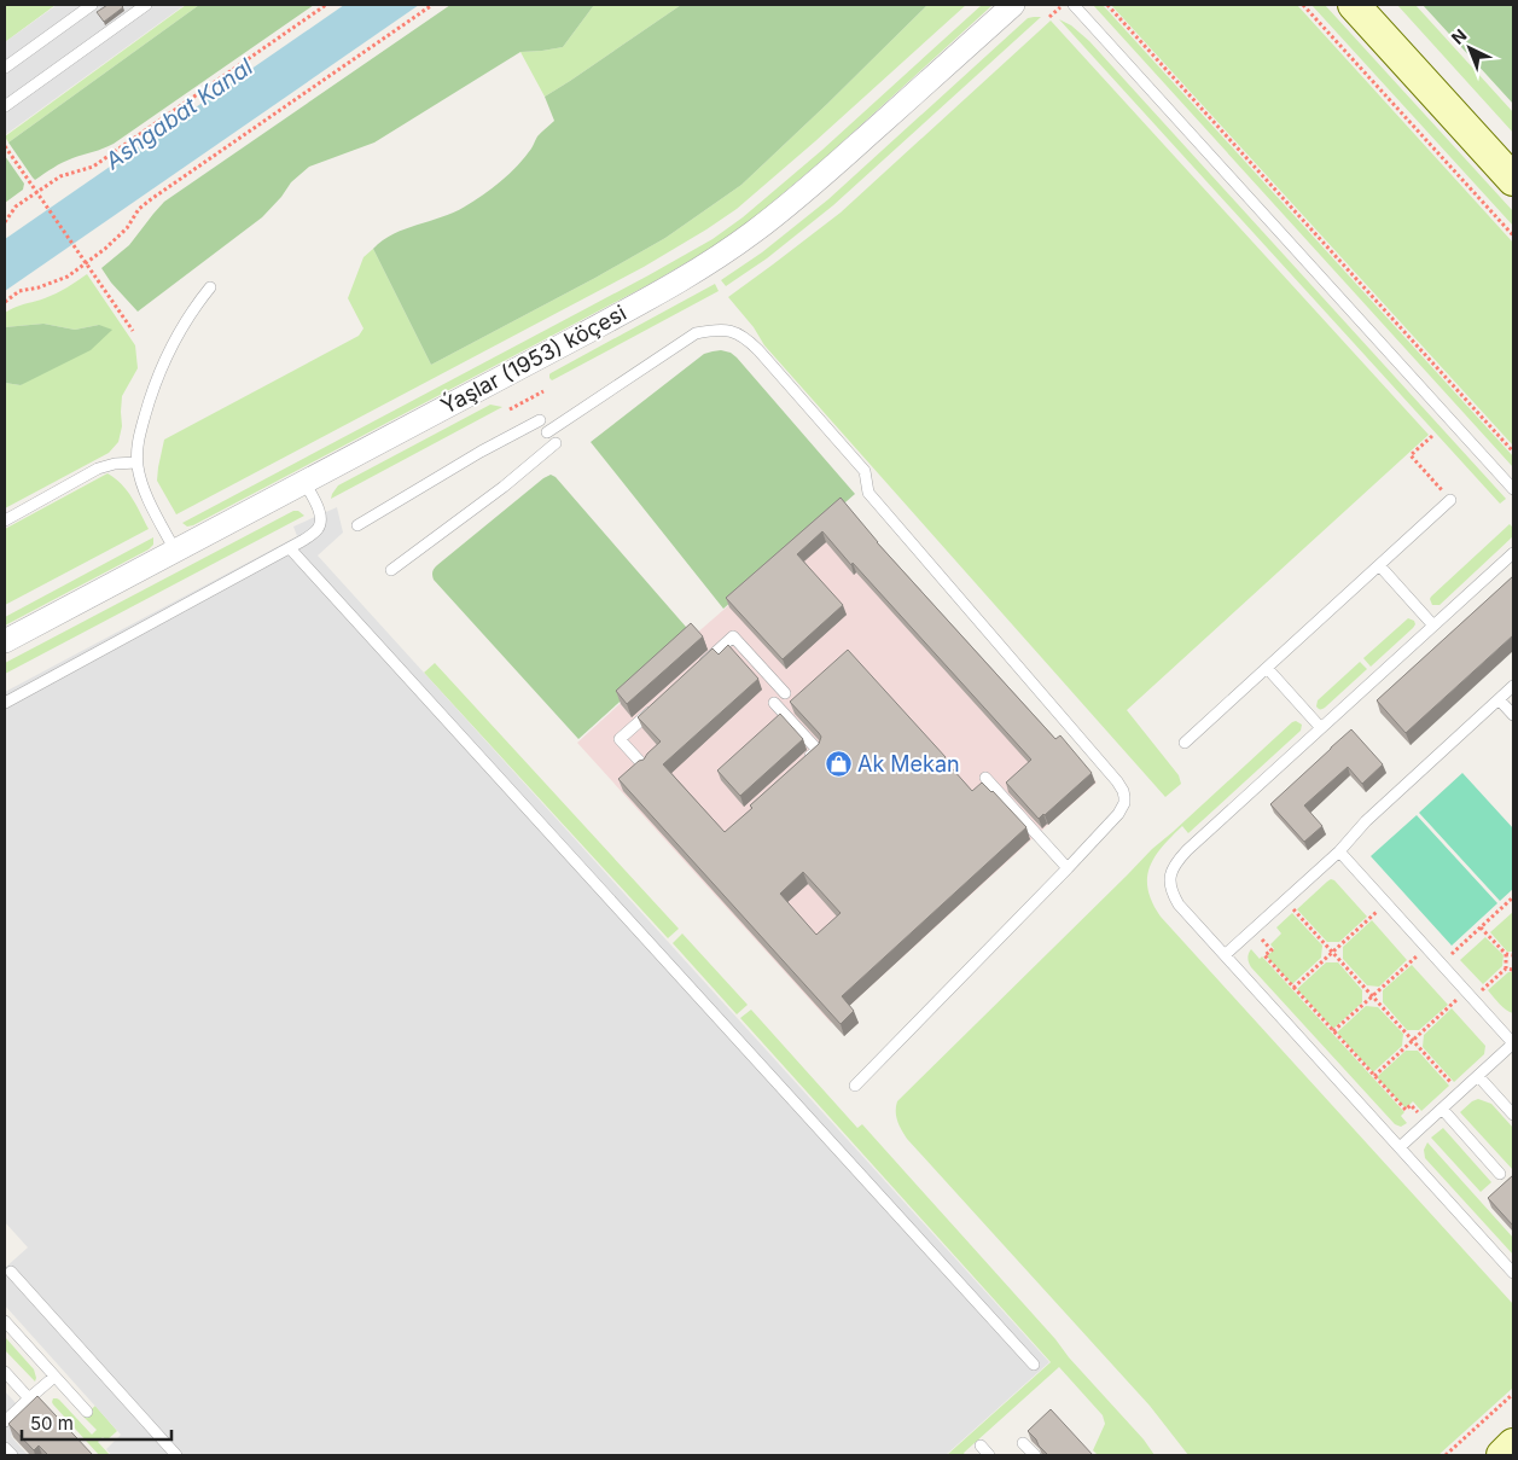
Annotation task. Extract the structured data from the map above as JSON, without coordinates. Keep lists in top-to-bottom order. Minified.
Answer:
{"streets":{"street":["Ýaşlar (1953) köçesi"]},"water":["Ashgabat Kanal"],"places":{"shop":["Ak Mekan"]},"scale_bar":"50 m","north":"top left"}
